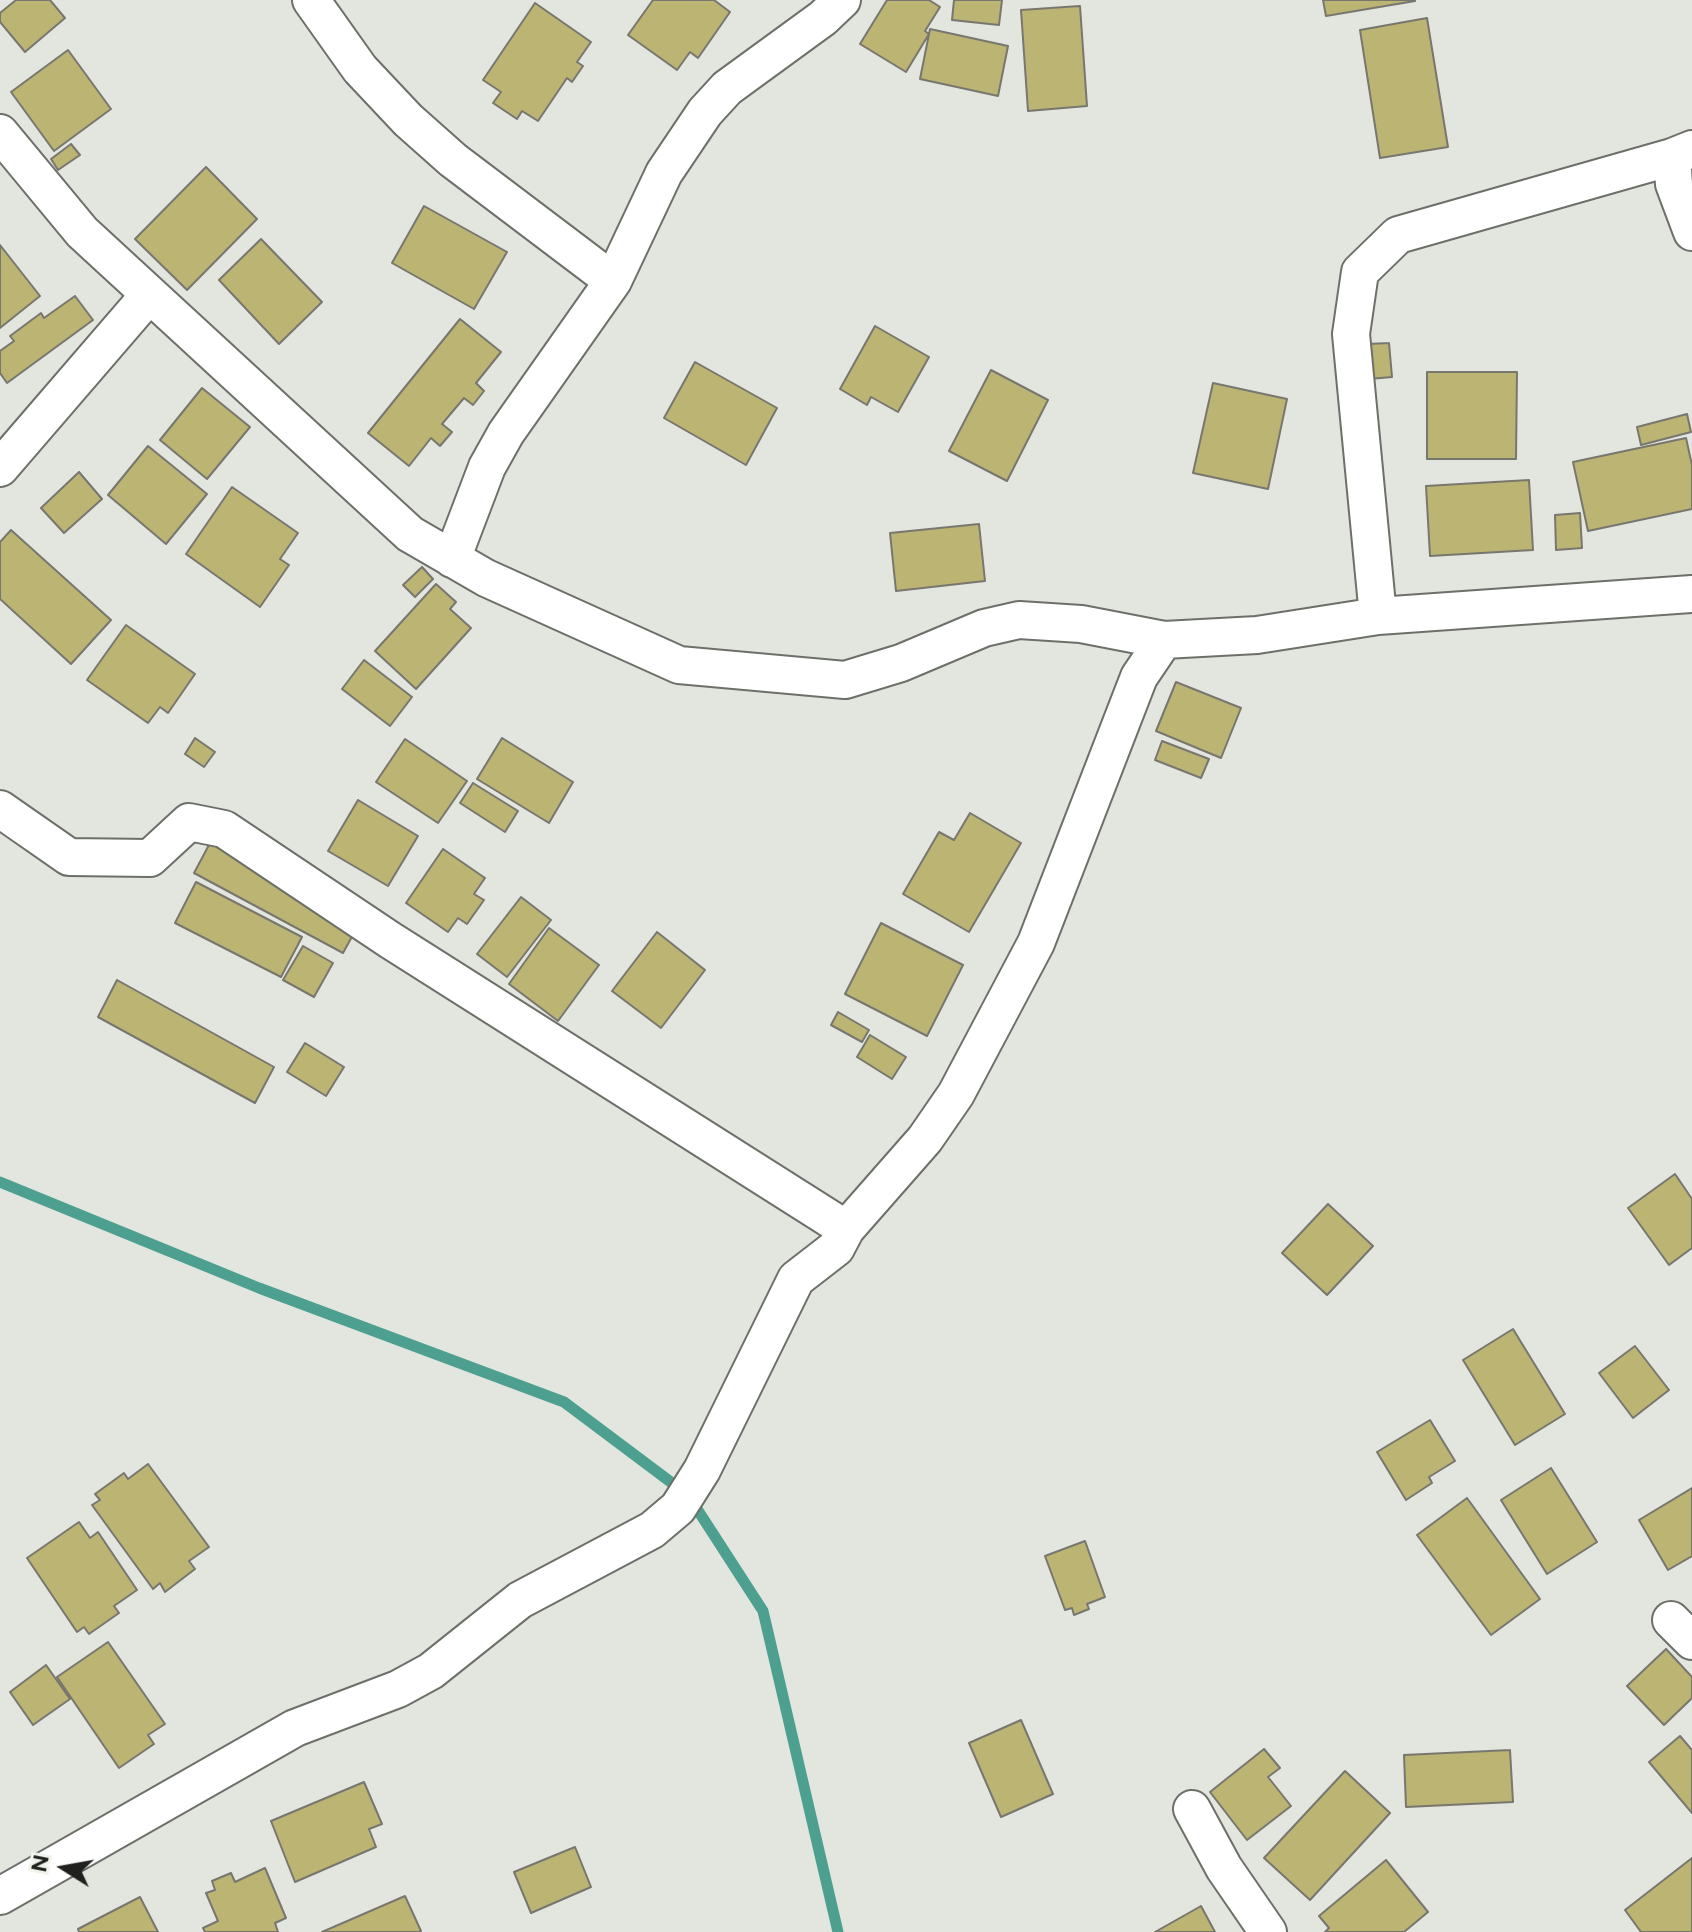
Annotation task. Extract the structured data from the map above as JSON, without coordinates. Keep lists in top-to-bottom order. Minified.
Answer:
{"north":"left"}
